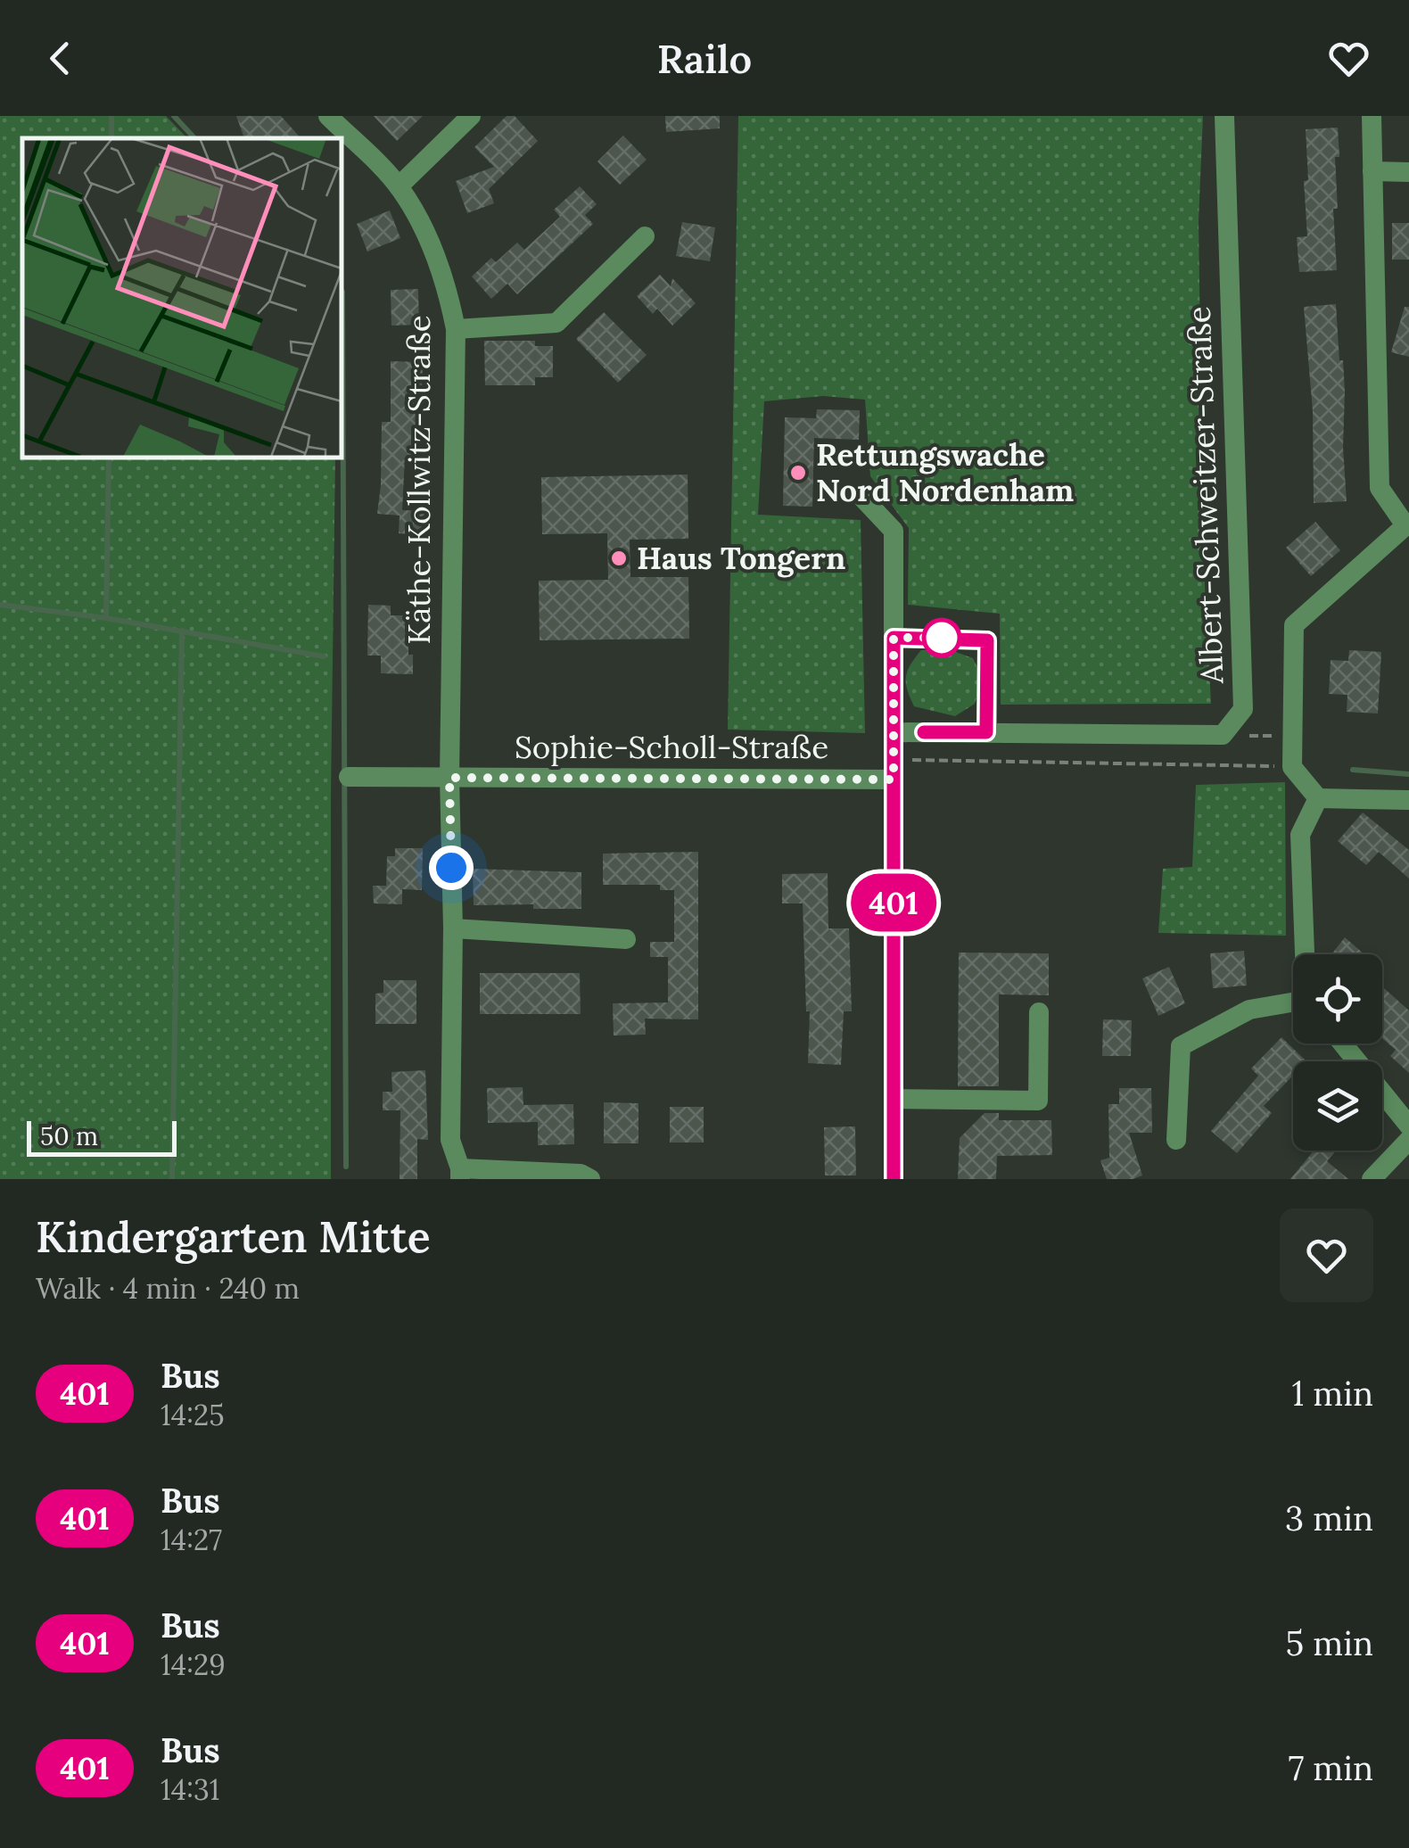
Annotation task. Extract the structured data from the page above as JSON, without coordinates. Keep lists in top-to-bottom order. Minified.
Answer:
{"streets":{"street":["Käthe-Kollwitz-Straße","Albert-Schweitzer-Straße","Sophie-Scholl-Straße"]},"crossings":[["Käthe-Kollwitz-Straße","Sophie-Scholl-Straße"]],"places":["Rettungswache Nord Nordenham","Haus Tongern"],"lines":["bus line 401"],"scale_bar":"50 m","page":{"header":"Railo","on_map":"401","scale":"50 m","heading":["Kindergarten Mitte","Walk · 4 min · 240 m"],"list":[{"mark":"401","name":"Bus","note":"14:25","value":"1 min"},{"mark":"401","name":"Bus","note":"14:27","value":"3 min"},{"mark":"401","name":"Bus","note":"14:29","value":"5 min"},{"mark":"401","name":"Bus","note":"14:31","value":"7 min"}]}}
